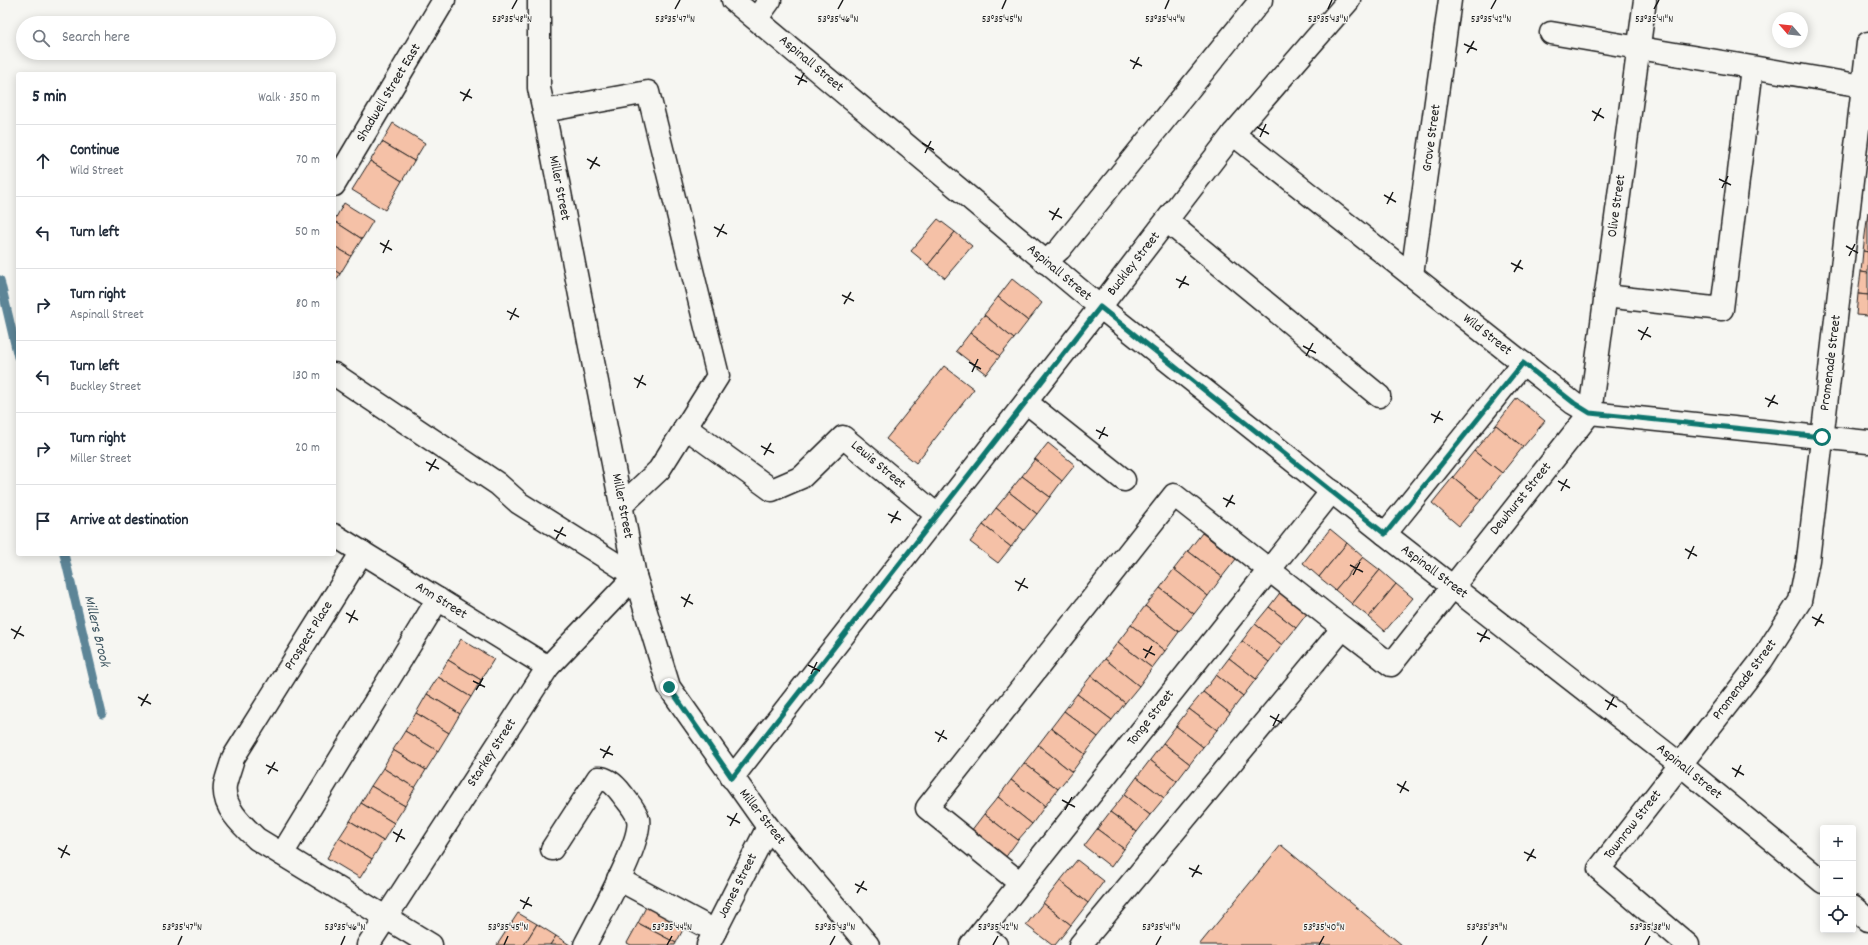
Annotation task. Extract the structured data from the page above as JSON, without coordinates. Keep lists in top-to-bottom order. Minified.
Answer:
{"streets":{"street":["Aspinall Street","Shadwell Street East","Grove Street","Miller Street","Olive Street","Buckley Street","Wild Street","Promenade Street","Lewis Street","Dewhurst Street","Ann Street","Prospect Place","Tonge Street","Starkey Street","Townrow Street","James Street"]},"crossings":[["Aspinall Street","Buckley Street"],["Aspinall Street","Promenade Street"],["Aspinall Street","Dewhurst Street"],["Aspinall Street","Tonge Street"],["Aspinall Street","Townrow Street"],["Grove Street","Wild Street"],["Miller Street","Buckley Street"],["Miller Street","Starkey Street"],["Miller Street","James Street"],["Olive Street","Wild Street"],["Olive Street","Dewhurst Street"],["Buckley Street","Wild Street"],["Buckley Street","Lewis Street"],["Wild Street","Promenade Street"],["Wild Street","Dewhurst Street"],["Promenade Street","Townrow Street"],["Ann Street","Prospect Place"],["Ann Street","Starkey Street"],["Prospect Place","Starkey Street"]],"water":["Millers Brook"],"north":"top left","page":{"search":"Search here","heading":["5 min","Walk · 350 m"],"list":[["Continue","Wild Street","70 m"],["Turn left","50 m"],["Turn right","Aspinall Street","80 m"],["Turn left","Buckley Street","130 m"],["Turn right","Miller Street","20 m"],"Arrive at destination"],"map_buttons":["+","−"]},"coordinates":["53°35'48\"N","53°35'47\"N","53°35'46\"N","53°35'45\"N","53°35'44\"N","53°35'43\"N","53°35'42\"N","53°35'41\"N","53°35'40\"N","53°35'39\"N","53°35'38\"N"]}
